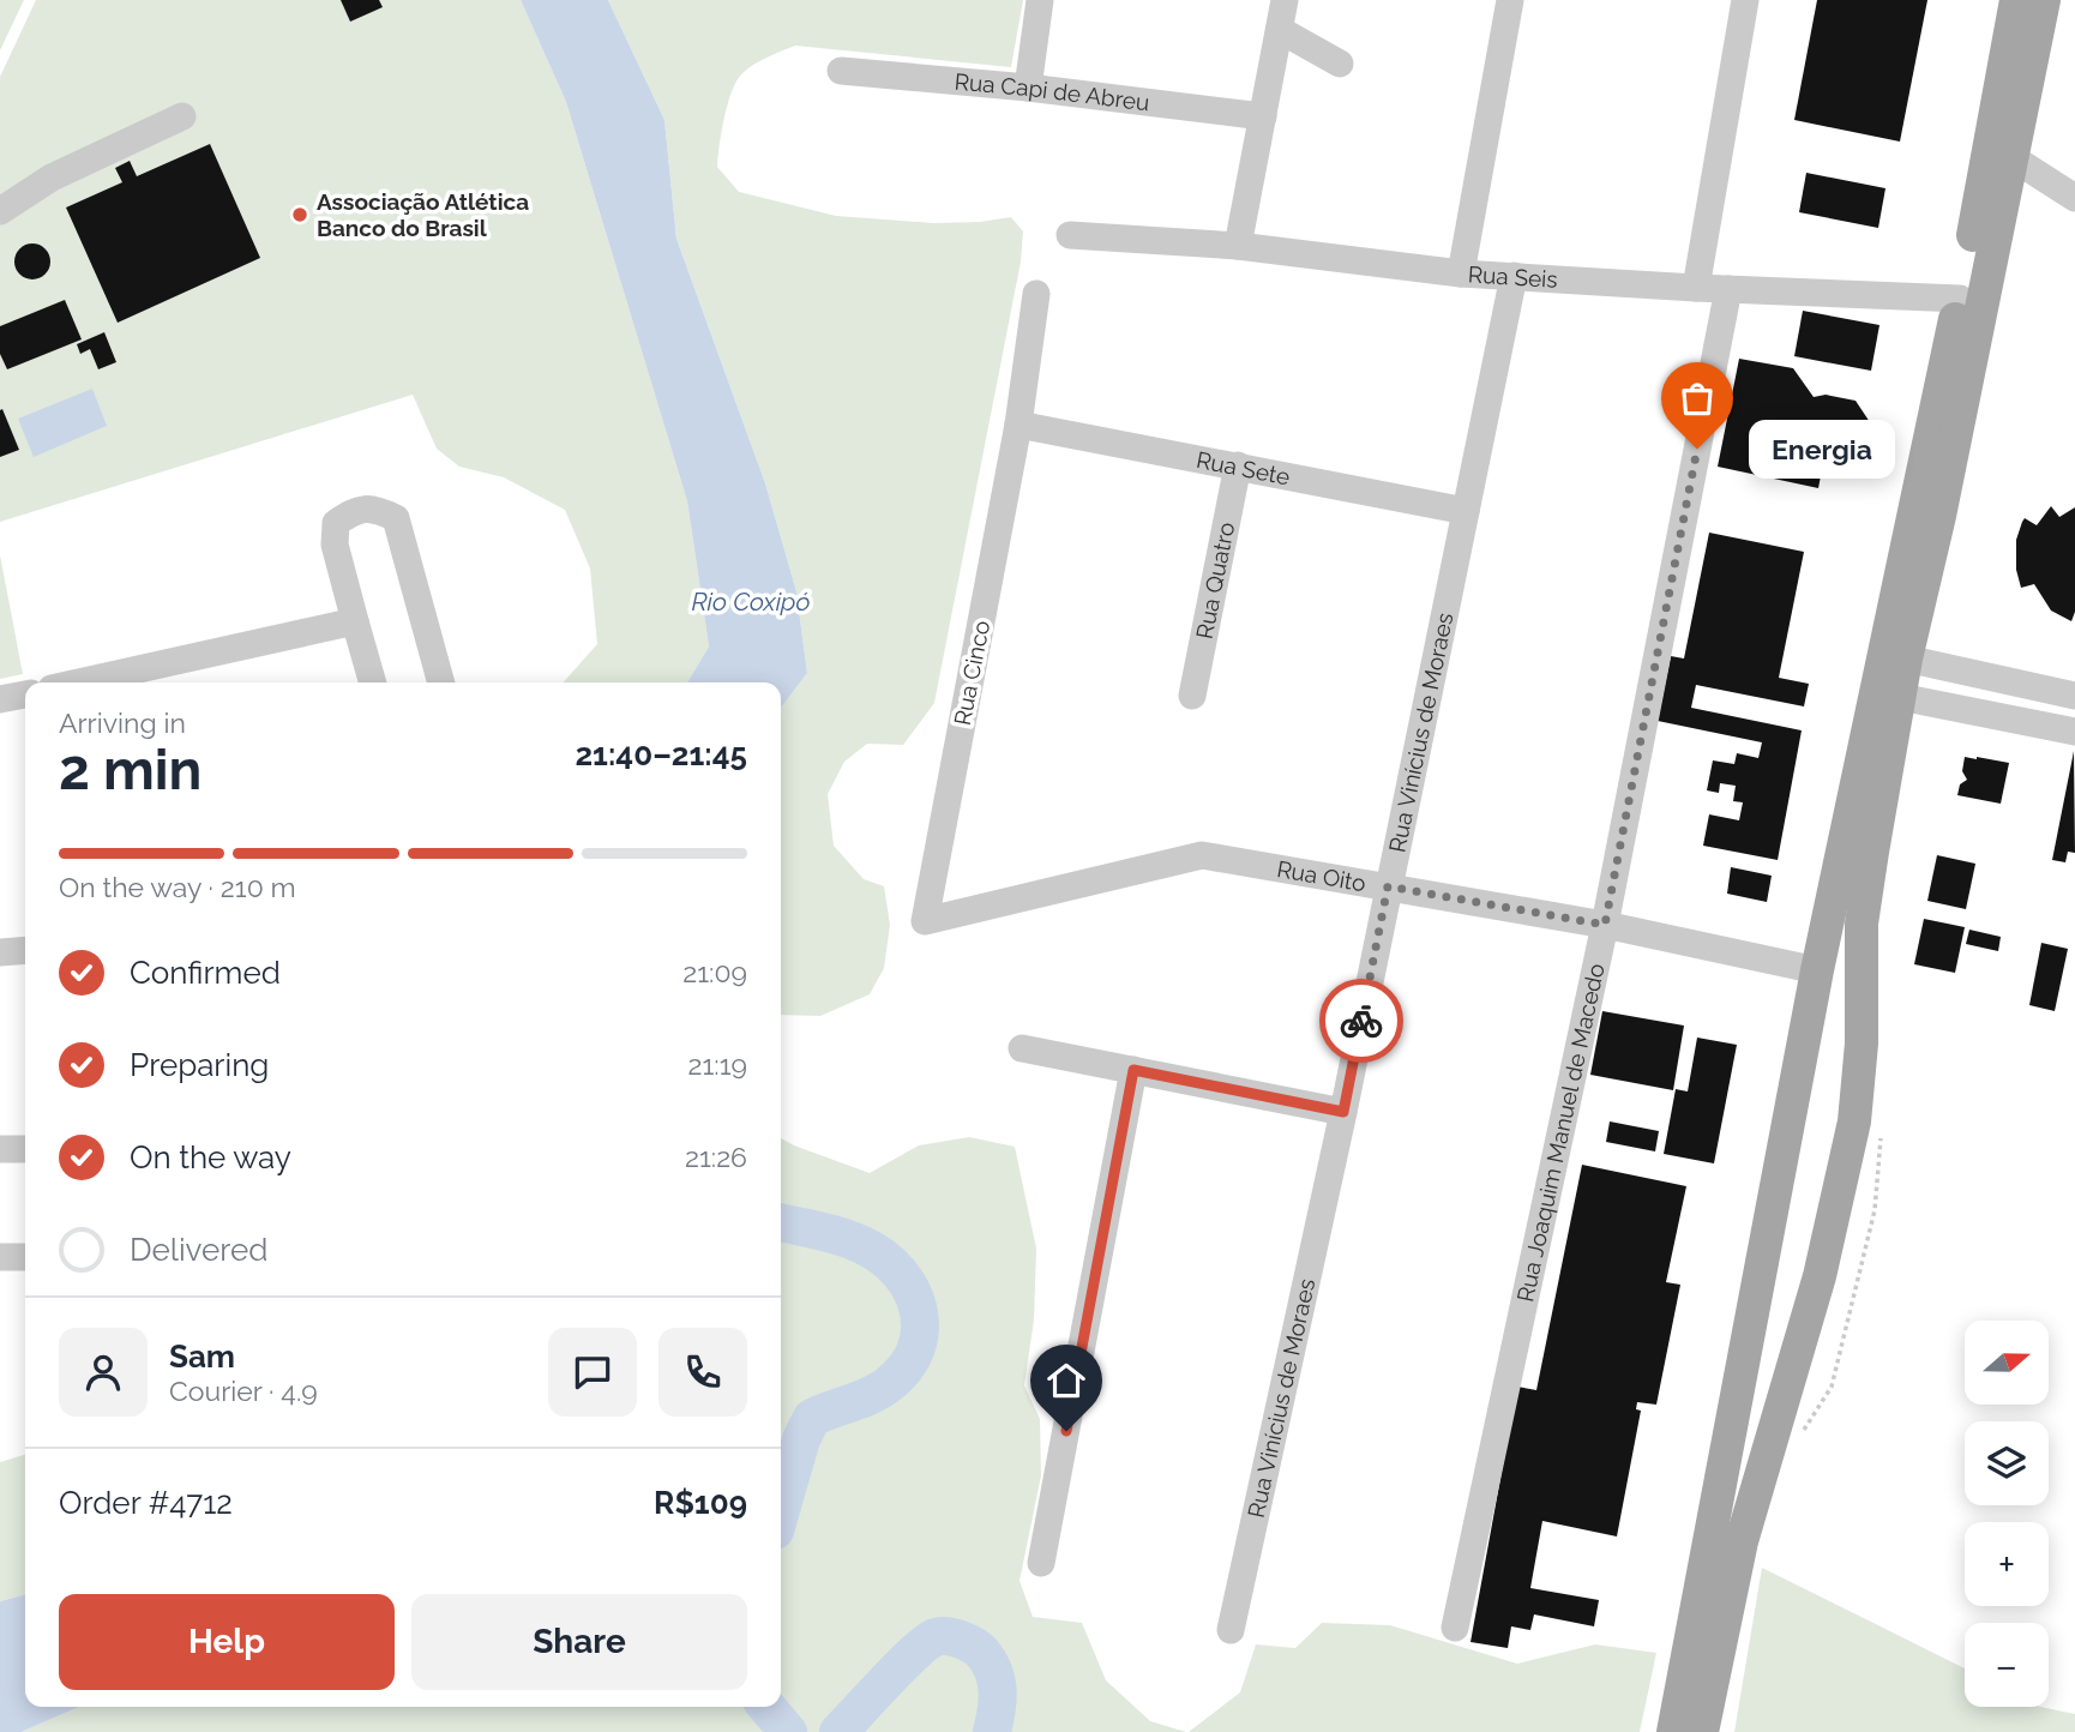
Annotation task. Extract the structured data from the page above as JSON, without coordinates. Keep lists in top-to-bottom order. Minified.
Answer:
{"streets":{"street":["Rua Capi de Abreu","Rua Seis","Rua Sete","Rua Quatro","Rua Cinco","Rua Vinícius de Moraes","Rua Oito","Rua Joaquim Manuel de Macedo"]},"crossings":[["Rua Seis","Rua Vinícius de Moraes"],["Rua Seis","Rua Joaquim Manuel de Macedo"],["Rua Sete","Rua Quatro"],["Rua Sete","Rua Cinco"],["Rua Sete","Rua Vinícius de Moraes"],["Rua Cinco","Rua Oito"],["Rua Vinícius de Moraes","Rua Oito"],["Rua Oito","Rua Joaquim Manuel de Macedo"]],"water":["Rio Coxipó"],"places":["Associação Atlética Banco do Brasil","Energia"],"north":"right","page":{"bubble":"Energia","heading":["2 min","Arriving in","21:40–21:45"],"panel":["Sam","Courier · 4.9","Order #4712","R$109"],"bar":"On the way · 210 m","list":[["Confirmed","21:09"],["Preparing","21:19"],["On the way","21:26"],"Delivered"],"map_buttons":["+","−"],"buttons":["Help","Share"]}}
